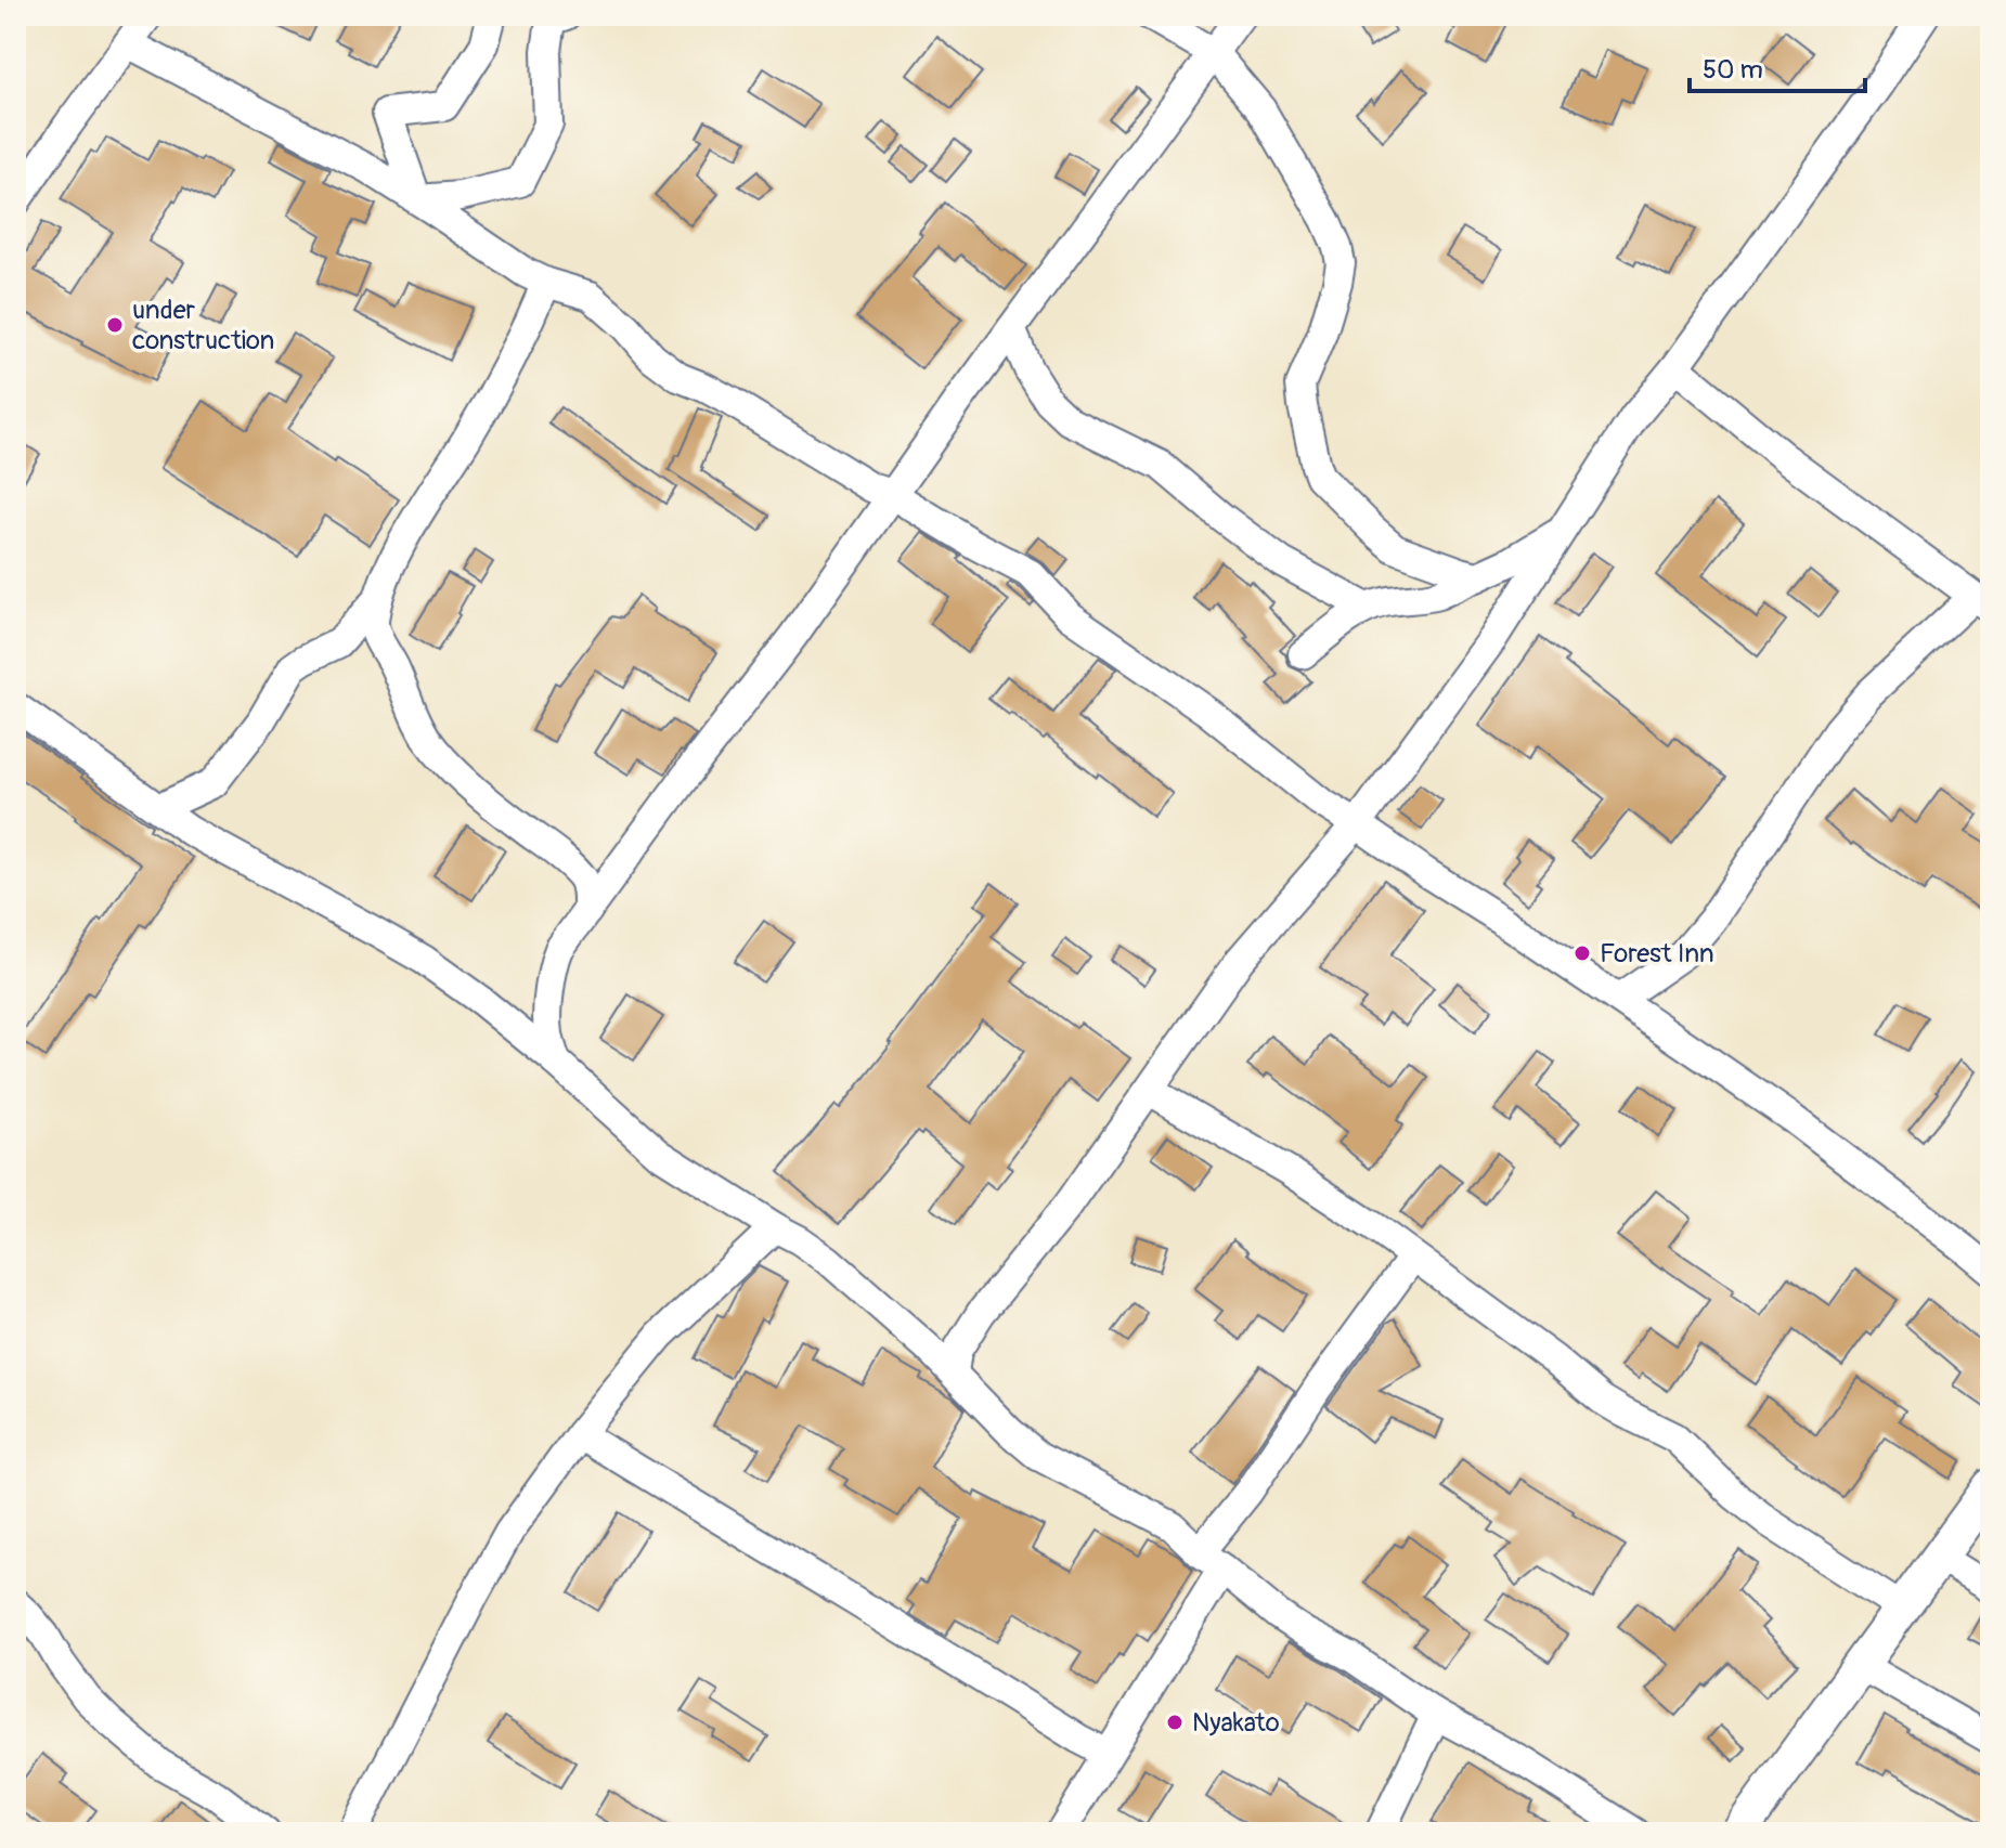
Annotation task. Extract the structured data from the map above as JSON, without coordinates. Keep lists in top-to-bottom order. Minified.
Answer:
{"places":["under construction","Forest Inn","Nyakato"],"scale_bar":"50 m"}
